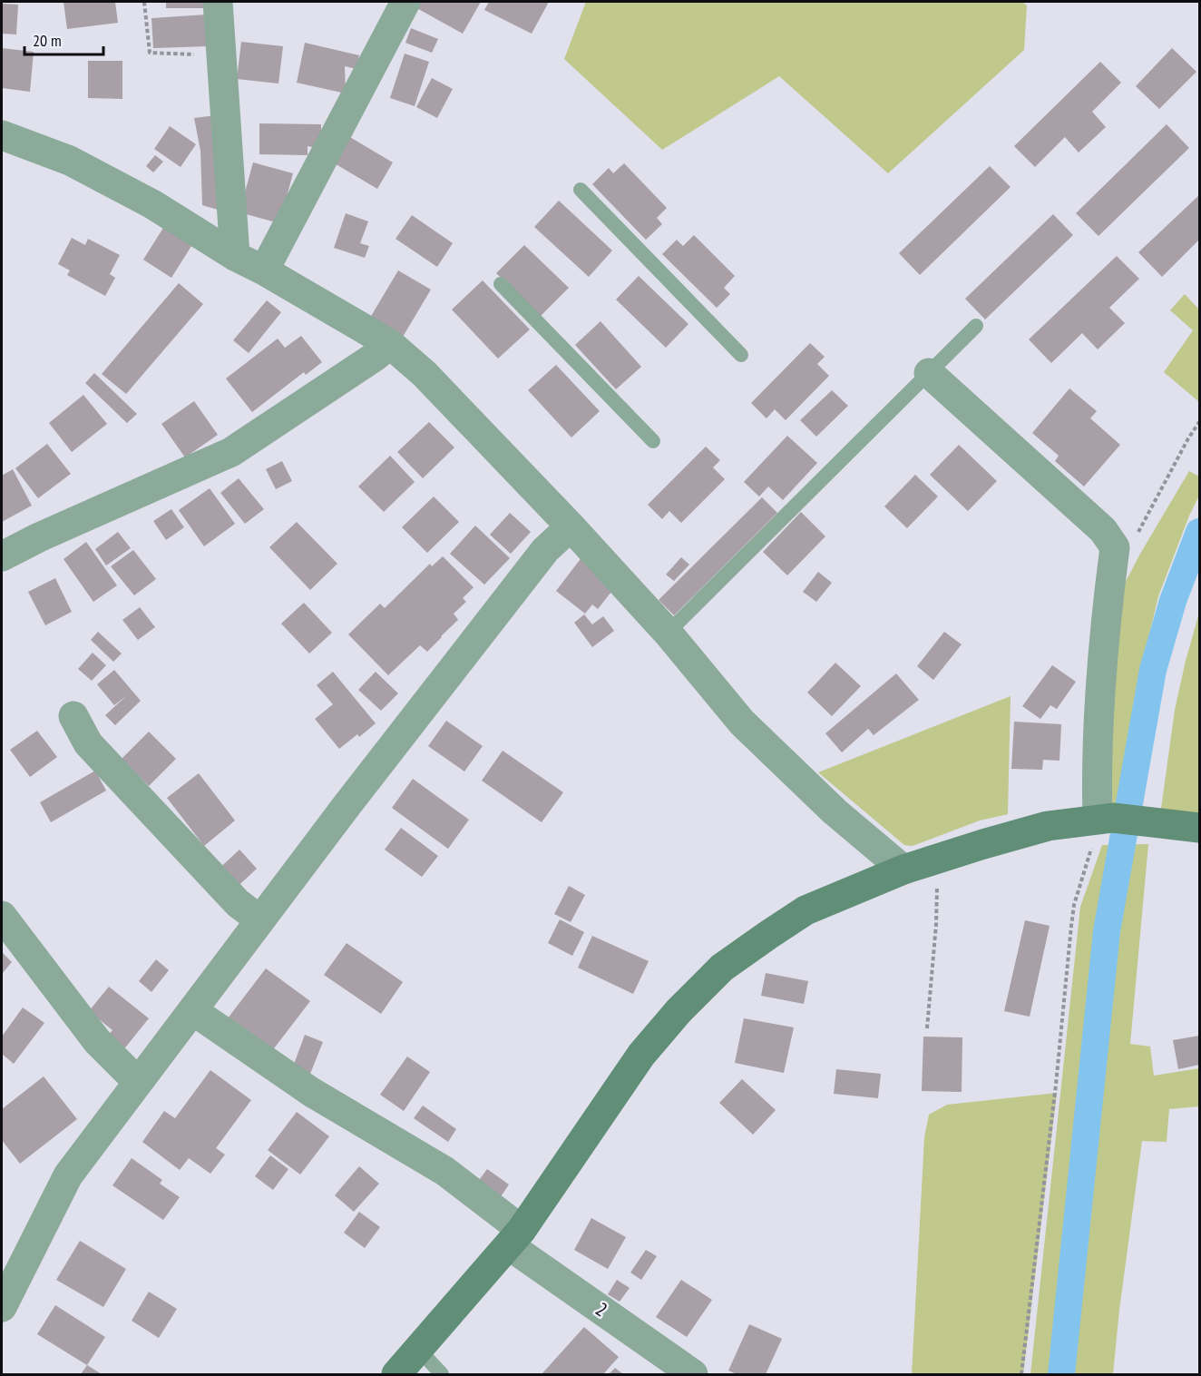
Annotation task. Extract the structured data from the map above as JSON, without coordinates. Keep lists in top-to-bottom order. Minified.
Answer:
{"streets":{"street":["2"]},"scale_bar":"20 m"}
